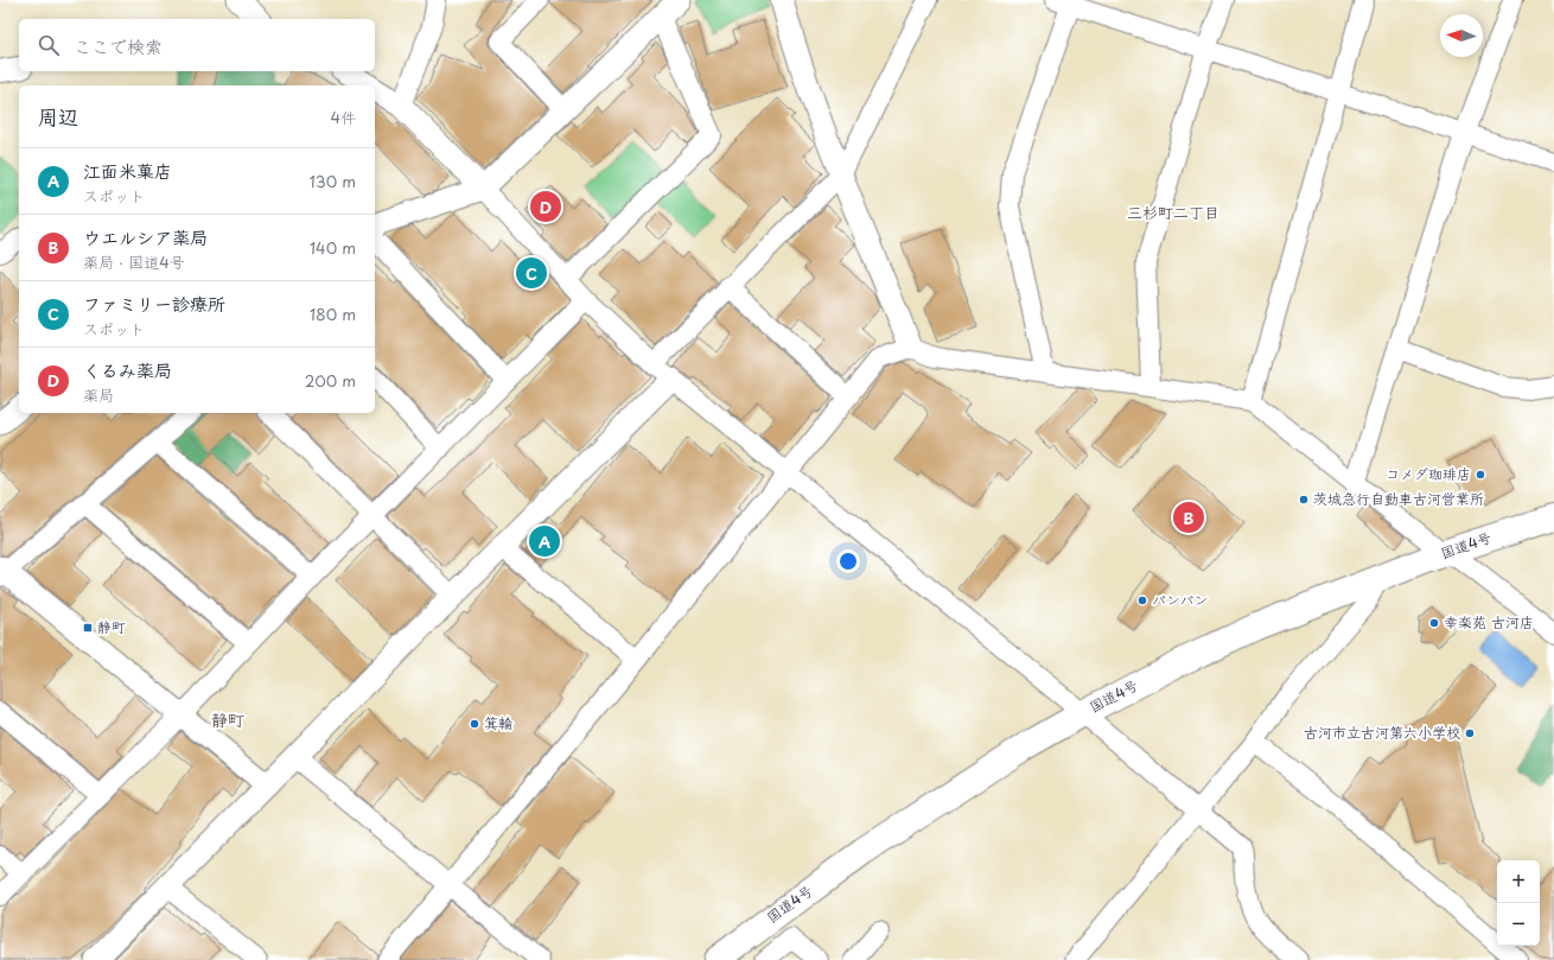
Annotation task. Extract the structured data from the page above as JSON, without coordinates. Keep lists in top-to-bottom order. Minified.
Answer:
{"streets":{"highway":["国道4号"]},"districts":["三杉町二丁目","静町"],"places":{"other":["コメダ珈琲店","茨城急行自動車古河営業所","バンバン","幸楽苑 古河店","箕輪","古河市立古河第六小学校"],"transit":["静町"]},"north":"left","page":{"search":"ここで検索","heading":["周辺","4件"],"list":[{"mark":"A","name":"江面米菓店","note":"スポット","value":"130 m"},{"mark":"B","name":"ウエルシア薬局","note":"薬局 · 国道4号","value":"140 m"},{"mark":"C","name":"ファミリー診療所","note":"スポット","value":"180 m"},{"mark":"D","name":"くるみ薬局","note":"薬局","value":"200 m"}],"pins":["D","C","B","A"],"map_buttons":["+","−"]}}
